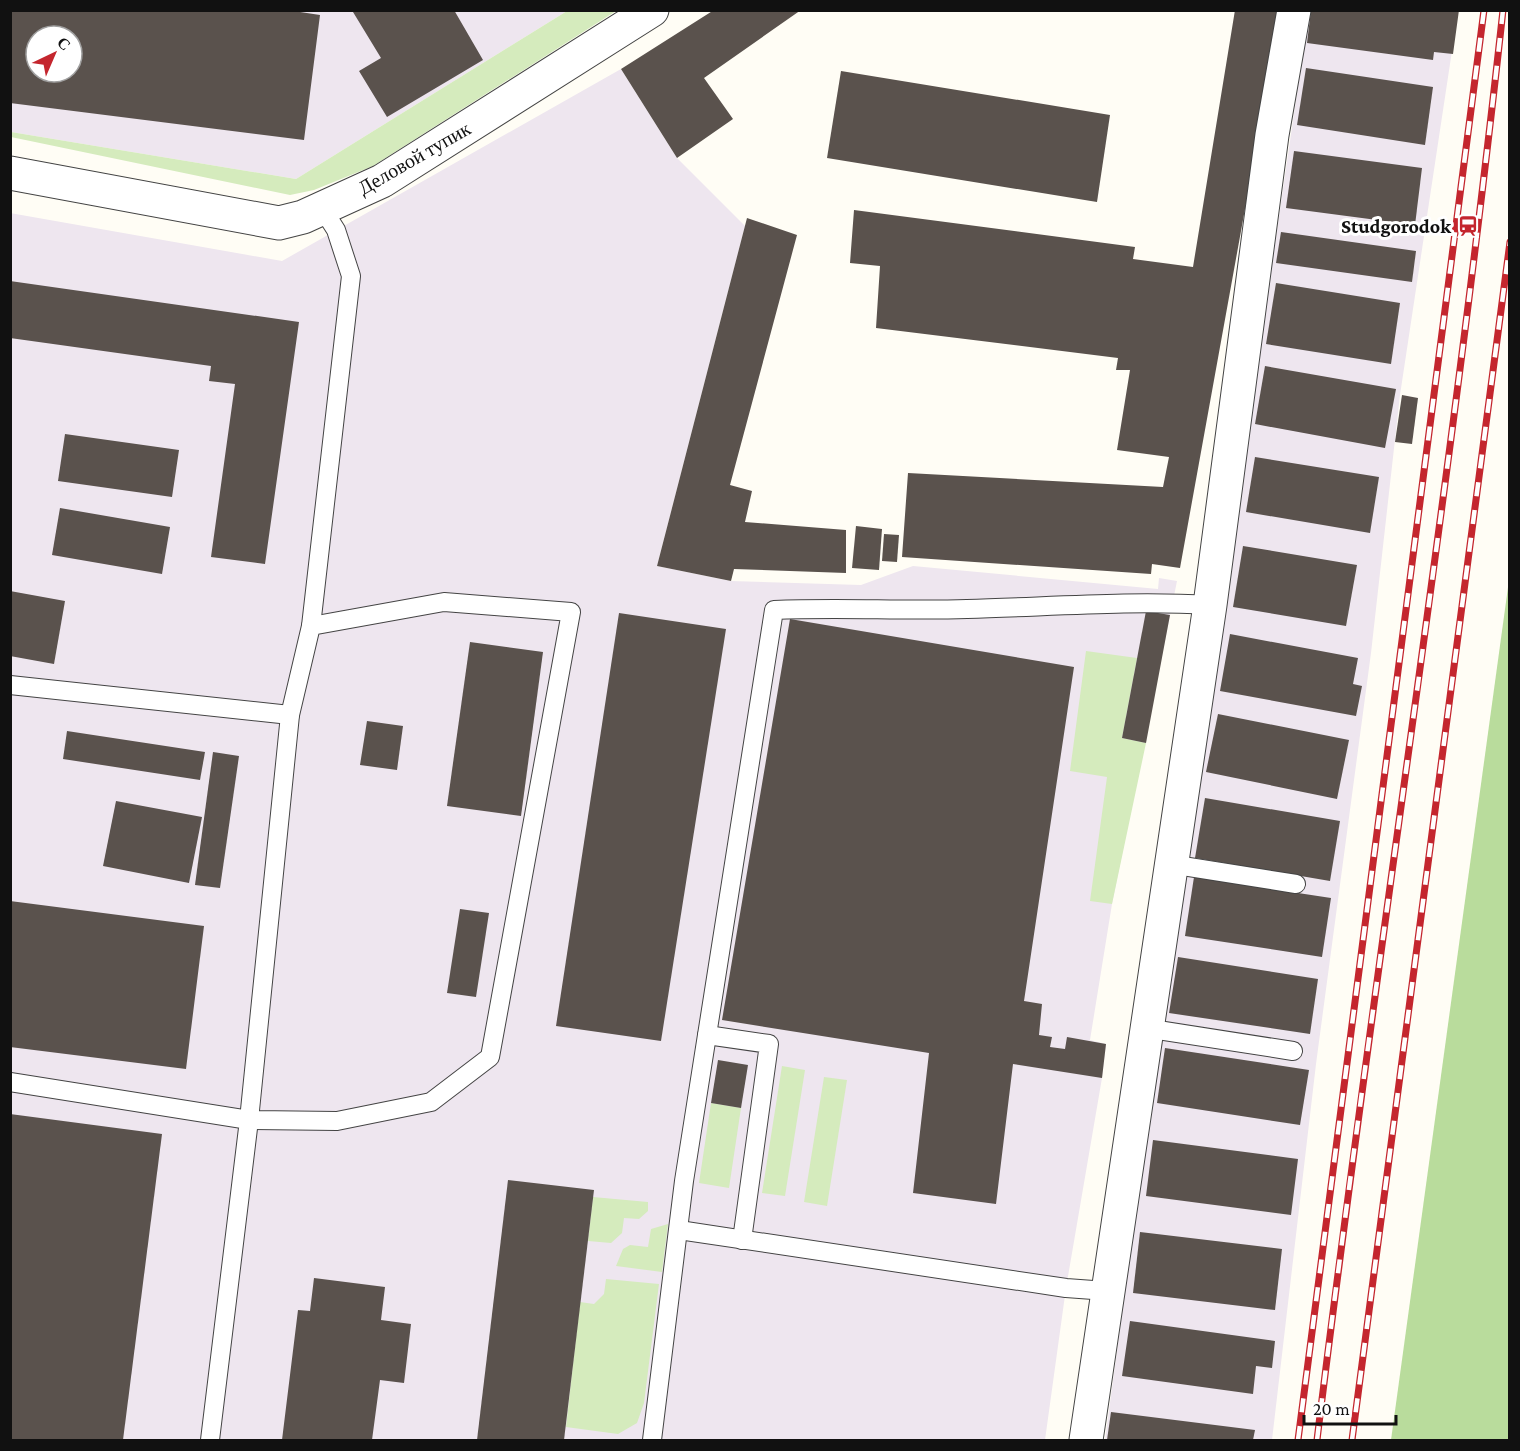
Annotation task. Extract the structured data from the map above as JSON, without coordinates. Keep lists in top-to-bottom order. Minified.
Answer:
{"streets":{"street":["Деловой тупик"]},"places":{"station":["Studgorodok"]},"scale_bar":"20 m","north":"top right"}
